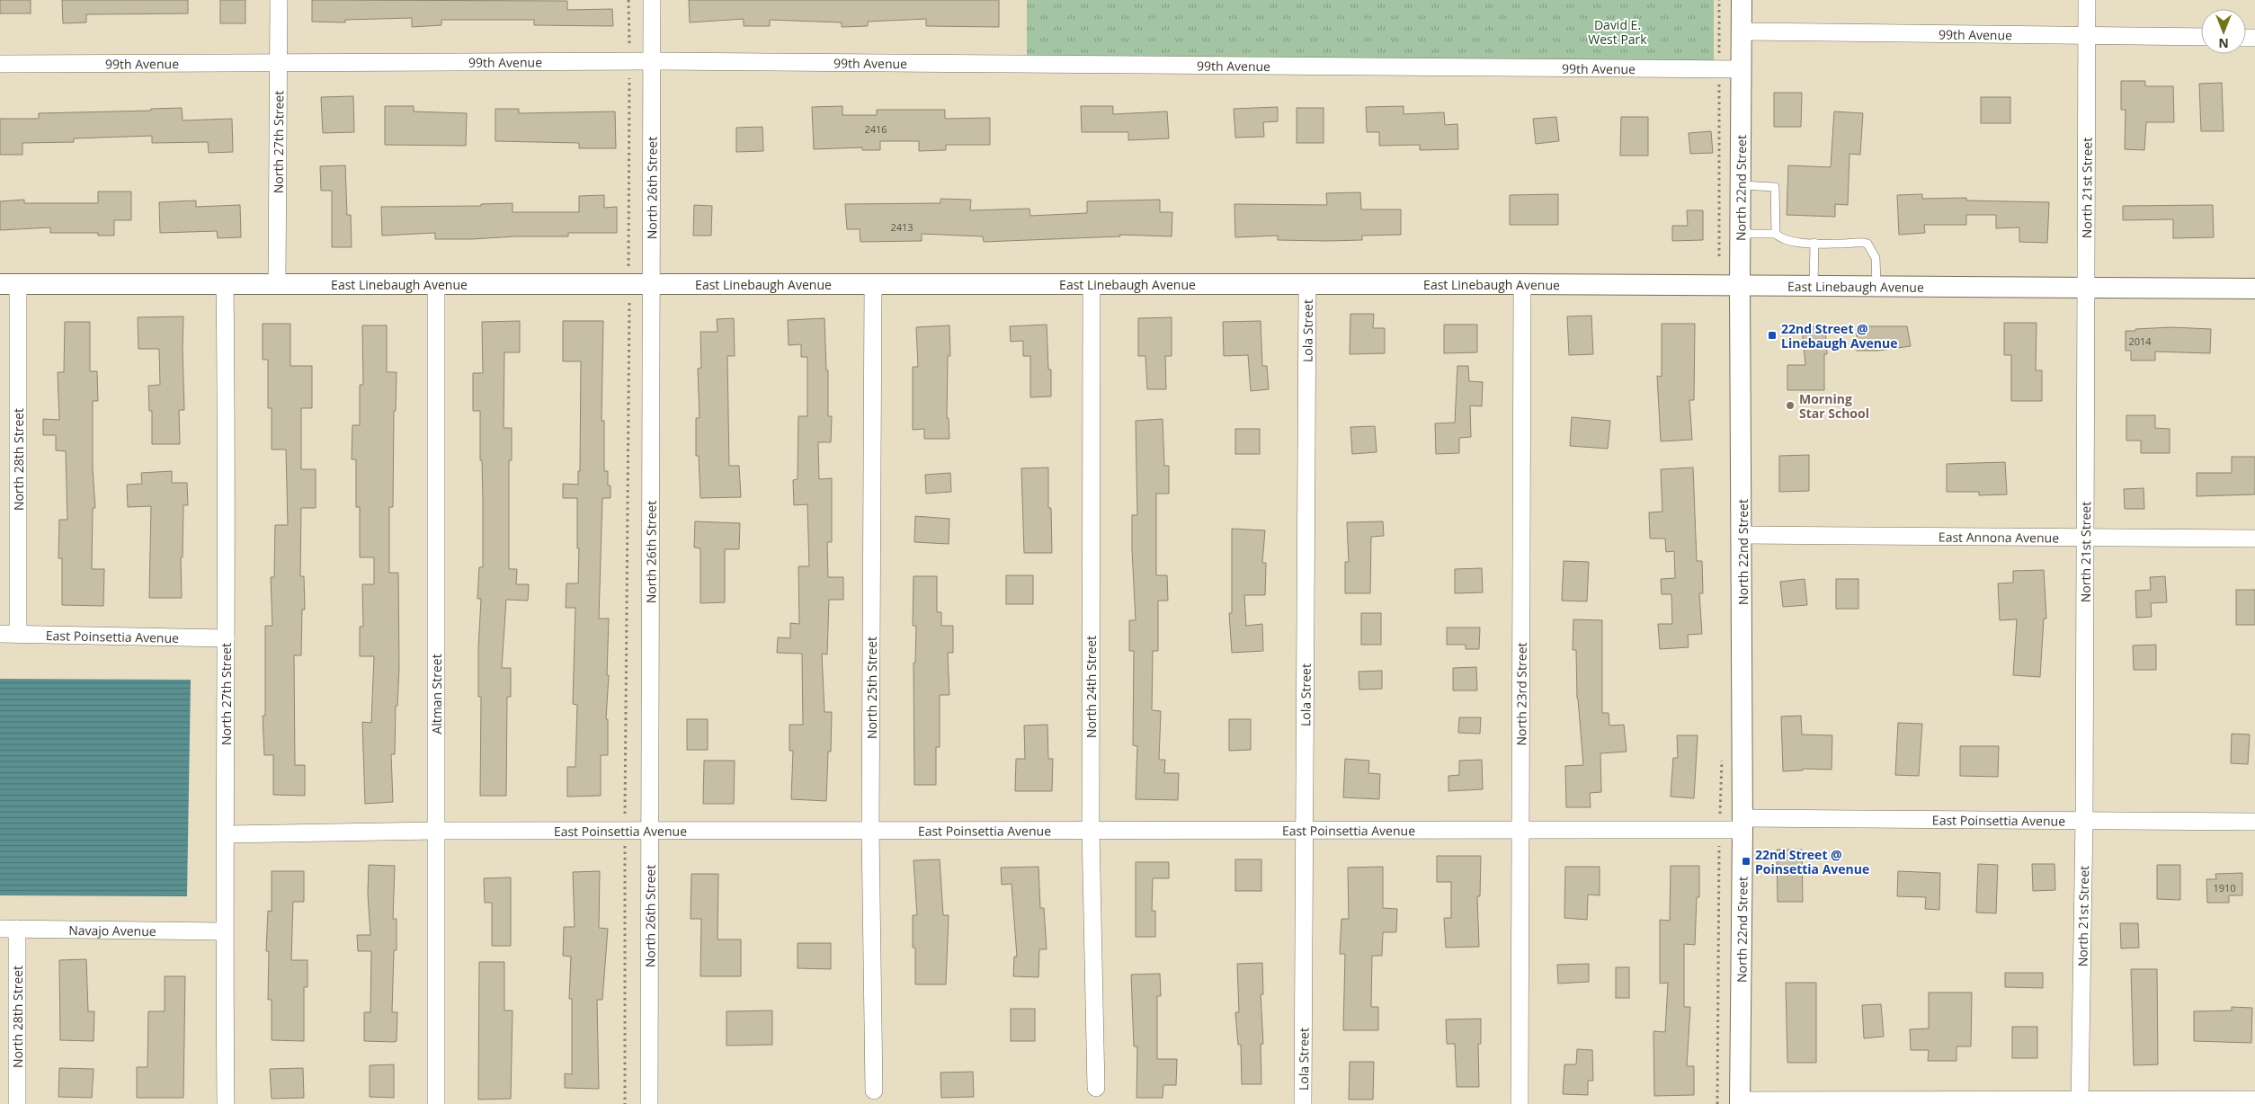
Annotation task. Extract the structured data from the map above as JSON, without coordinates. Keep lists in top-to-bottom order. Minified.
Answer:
{"streets":{"street":["99th Avenue","North 27th Street","North 26th Street","North 22nd Street","North 21st Street","East Linebaugh Avenue","Lola Street","North 28th Street","East Annona Avenue","East Poinsettia Avenue","North 24th Street","North 25th Street","Altman Street","North 23rd Street","Navajo Avenue"]},"crossings":[["99th Avenue","North 27th Street"],["99th Avenue","North 26th Street"],["99th Avenue","North 22nd Street"],["99th Avenue","North 21st Street"],["North 27th Street","East Linebaugh Avenue"],["North 27th Street","East Poinsettia Avenue"],["North 27th Street","Navajo Avenue"],["North 26th Street","East Linebaugh Avenue"],["North 26th Street","East Poinsettia Avenue"],["North 22nd Street","East Linebaugh Avenue"],["North 22nd Street","East Annona Avenue"],["North 22nd Street","East Poinsettia Avenue"],["North 21st Street","East Linebaugh Avenue"],["North 21st Street","East Annona Avenue"],["North 21st Street","East Poinsettia Avenue"],["East Linebaugh Avenue","Lola Street"],["East Linebaugh Avenue","North 28th Street"],["East Linebaugh Avenue","North 24th Street"],["East Linebaugh Avenue","North 25th Street"],["East Linebaugh Avenue","Altman Street"],["East Linebaugh Avenue","North 23rd Street"],["Lola Street","East Poinsettia Avenue"],["North 28th Street","East Poinsettia Avenue"],["North 28th Street","Navajo Avenue"],["East Poinsettia Avenue","North 24th Street"],["East Poinsettia Avenue","North 25th Street"],["East Poinsettia Avenue","Altman Street"],["East Poinsettia Avenue","North 23rd Street"]],"parks":["David E. West Park"],"places":{"transit":["22nd Street @ Linebaugh Avenue","22nd Street @ Poinsettia Avenue"],"other":["Morning Star School"]},"house_numbers":["2416","2413","2014","1910"],"north":"bottom"}
